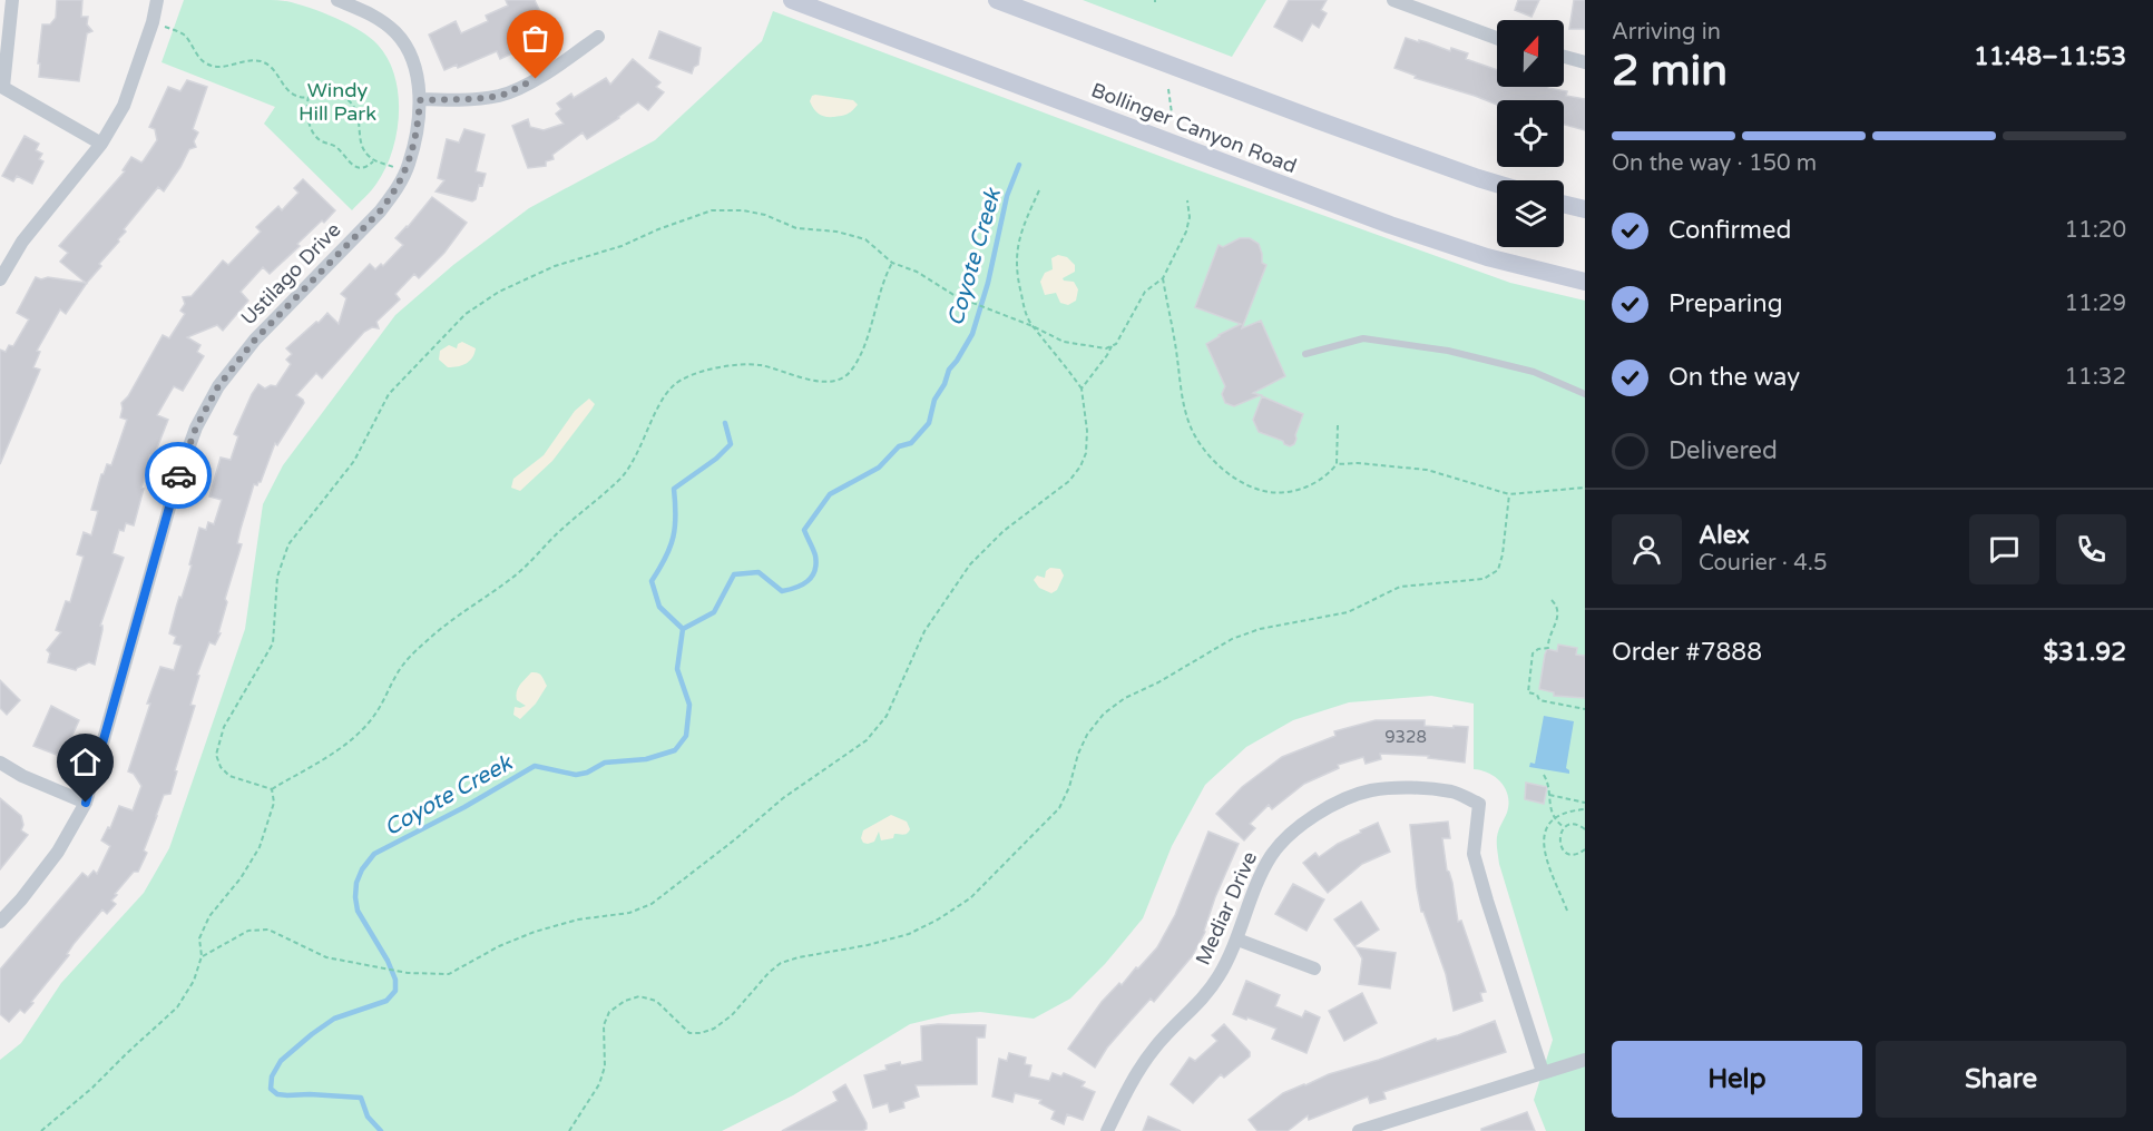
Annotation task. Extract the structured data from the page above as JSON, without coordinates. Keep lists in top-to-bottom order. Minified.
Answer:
{"streets":{"main road":["Bollinger Canyon Road"],"street":["Ustilago Drive","Mediar Drive"]},"water":["Coyote Creek"],"parks":["Windy Hill Park"],"house_numbers":["9328"],"north":"top","page":{"heading":["2 min","Arriving in","11:48–11:53"],"panel":["Alex","Courier · 4.5","Order #7888","$31.92"],"bar":"On the way · 150 m","list":[["Confirmed","11:20"],["Preparing","11:29"],["On the way","11:32"],"Delivered"],"buttons":["Help","Share"]}}
